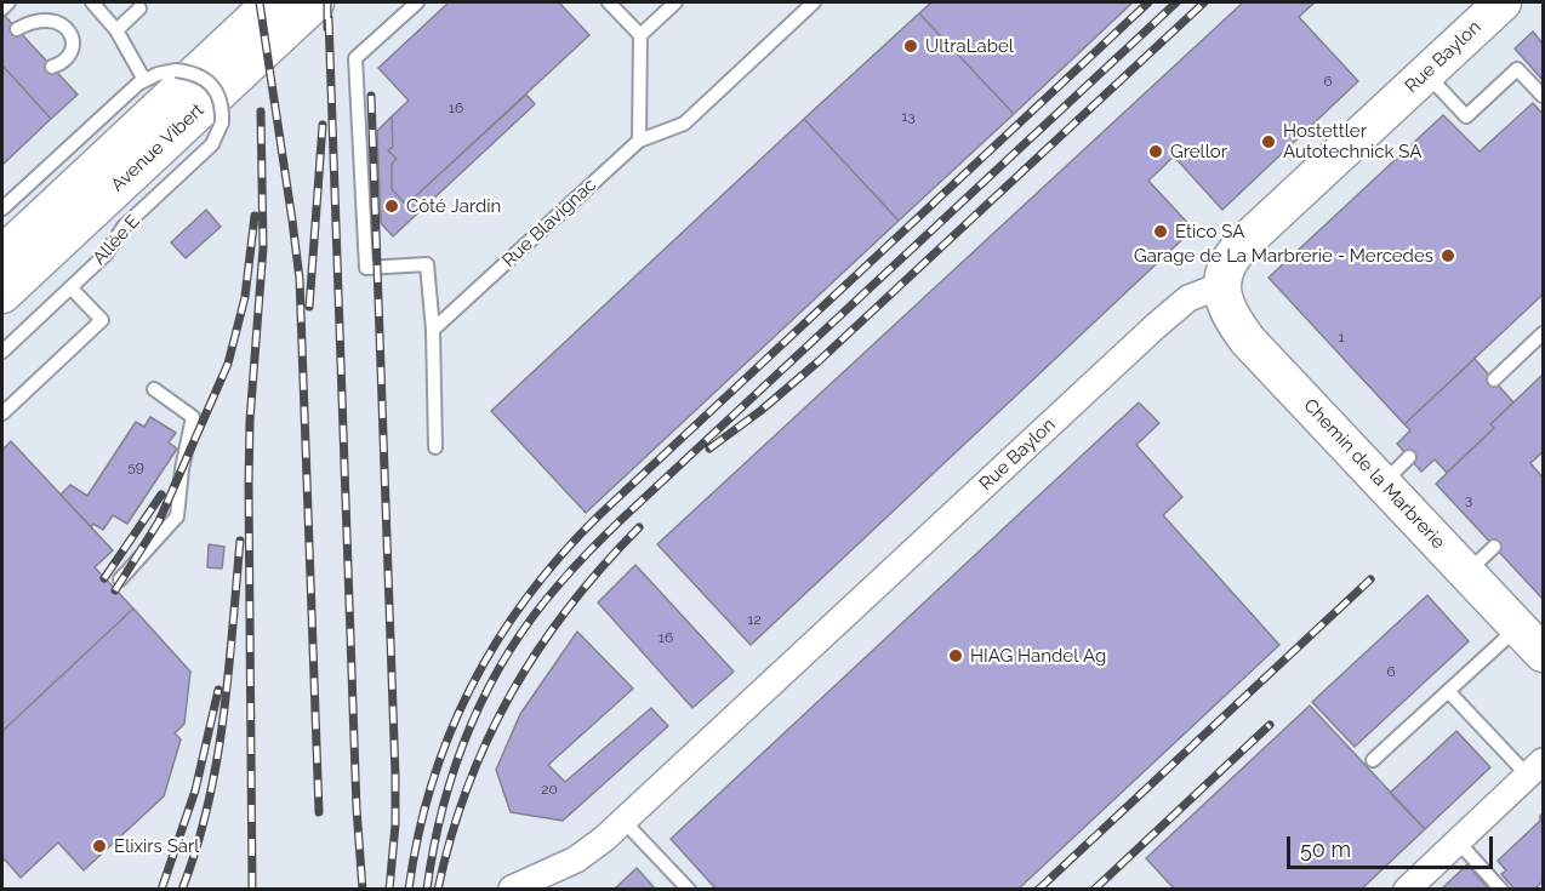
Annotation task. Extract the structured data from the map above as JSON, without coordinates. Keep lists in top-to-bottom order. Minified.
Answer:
{"streets":{"main road":["Rue Baylon","Avenue Vibert","Chemin de la Marbrerie"],"lane":["Rue Blavignac","Allée E"]},"crossings":[["Rue Baylon","Chemin de la Marbrerie"]],"places":["UltraLabel","Hostettler Autotechnick SA","Grellor","Côté Jardin","Etico SA","Garage de La Marbrerie - Mercedes","HIAG Handel Ag","Elixirs Sàrl"],"house_numbers":["6","16","13","1","59","3","12","16","6","20"],"scale_bar":"50 m"}
